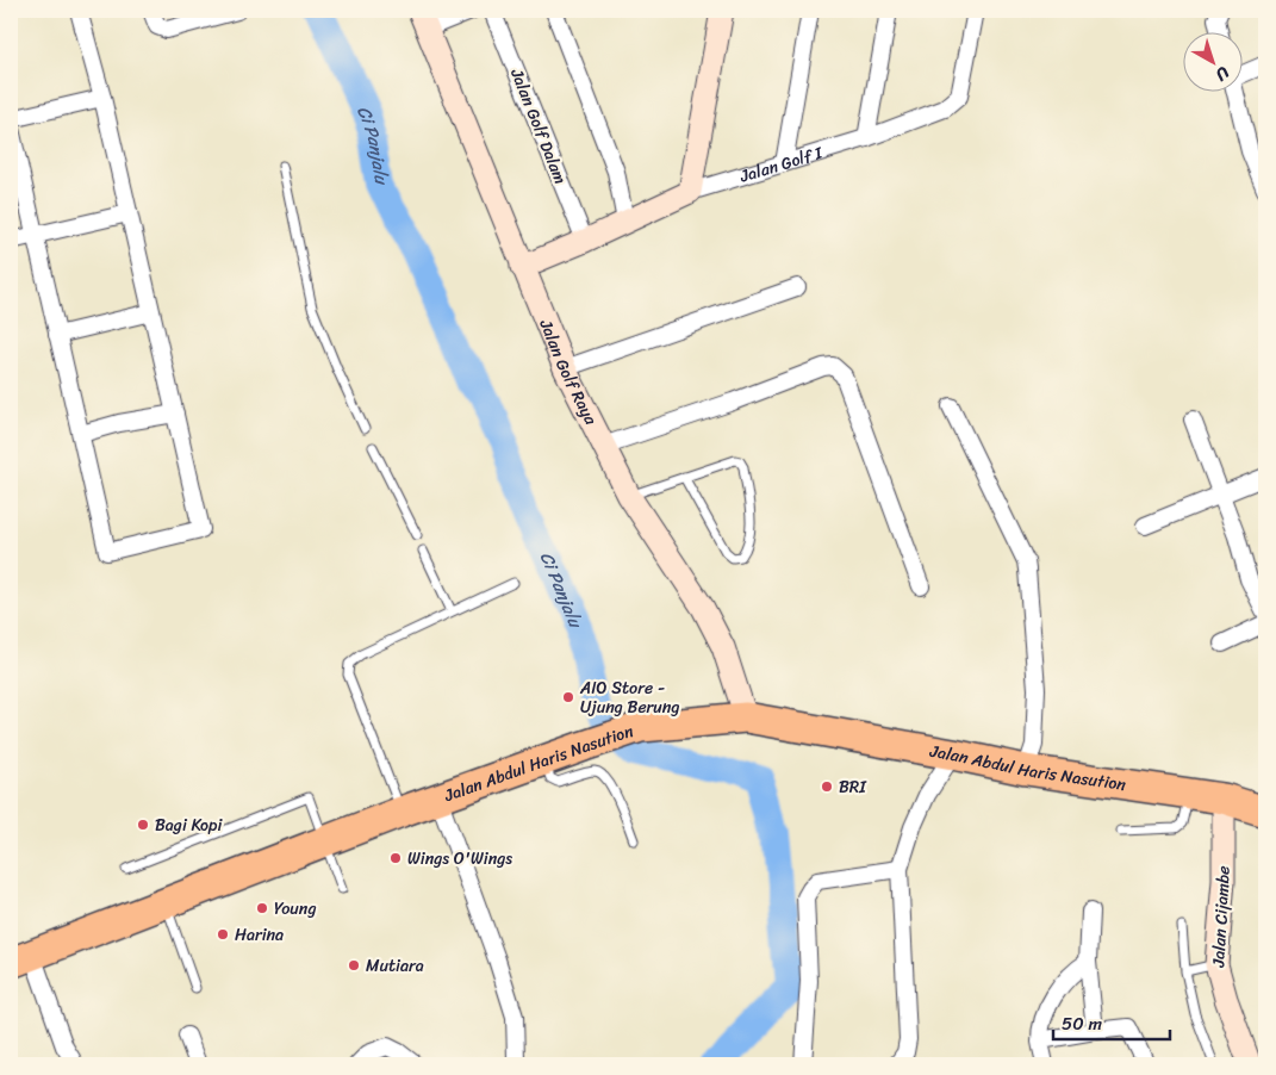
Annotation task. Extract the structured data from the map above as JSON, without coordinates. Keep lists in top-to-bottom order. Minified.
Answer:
{"streets":{"highway":["Jalan Abdul Haris Nasution"],"street":["Jalan Golf Dalam","Jalan Golf I","Jalan Golf Raya","Jalan Cijambe"]},"crossings":[["Jalan Golf Dalam","Jalan Golf I"],["Jalan Golf I","Jalan Golf Raya"],["Jalan Golf Raya","Jalan Abdul Haris Nasution"],["Jalan Abdul Haris Nasution","Jalan Cijambe"]],"water":["Ci Panjalu"],"places":["AIO Store - Ujung Berung","BRI","Bagi Kopi","Wings O'Wings","Young","Harina","Mutiara"],"scale_bar":"50 m","north":"bottom right"}
